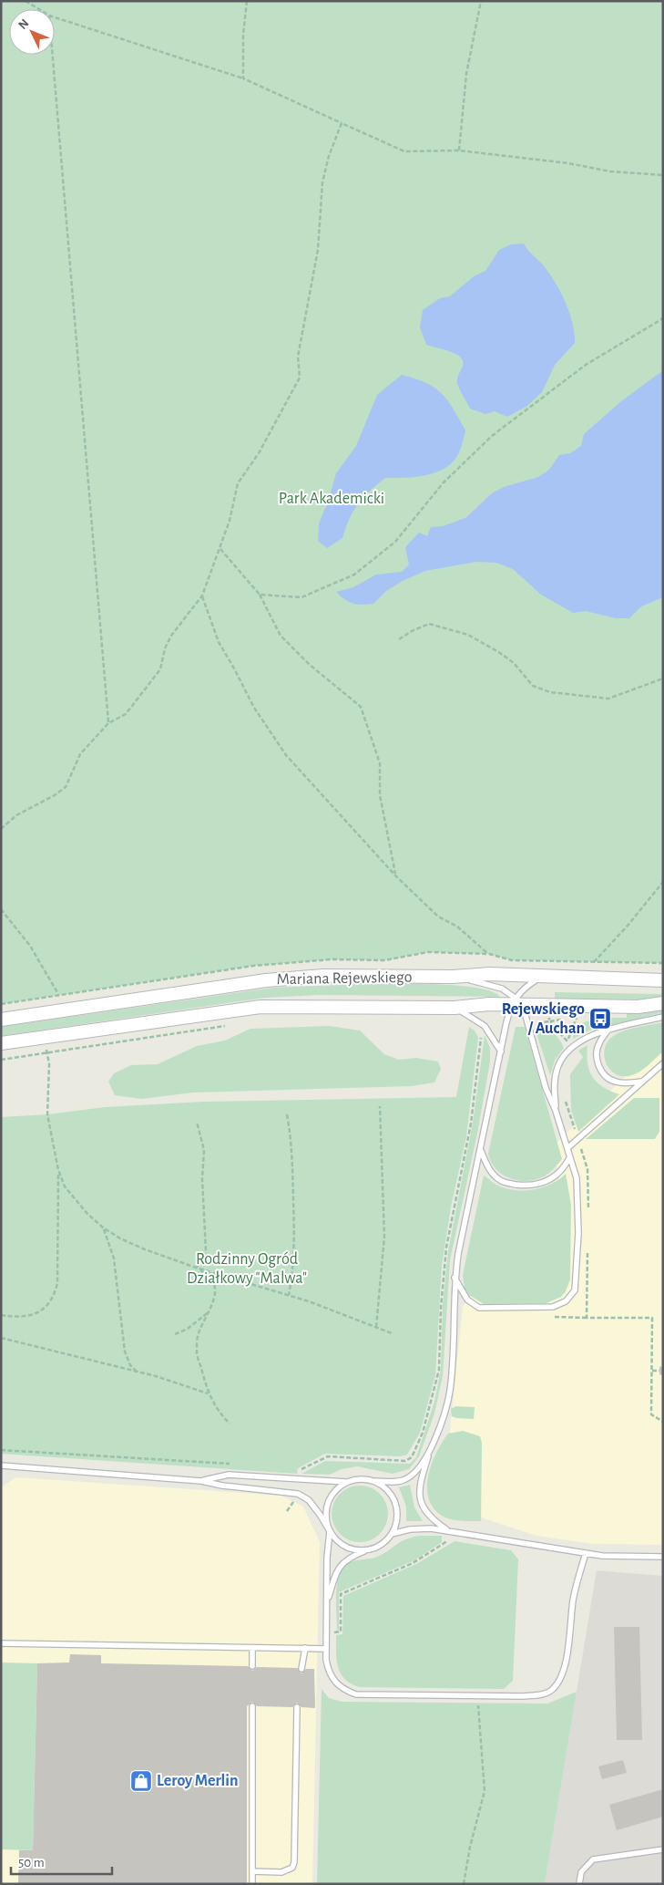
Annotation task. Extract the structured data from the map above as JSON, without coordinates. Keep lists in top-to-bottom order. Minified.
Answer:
{"streets":{"street":["Mariana Rejewskiego"]},"parks":["Park Akademicki","Rodzinny Ogród Działkowy \"Malwa\""],"places":{"bus stop":["Rejewskiego / Auchan"],"shop":["Leroy Merlin"]},"scale_bar":"50 m","north":"top left"}
